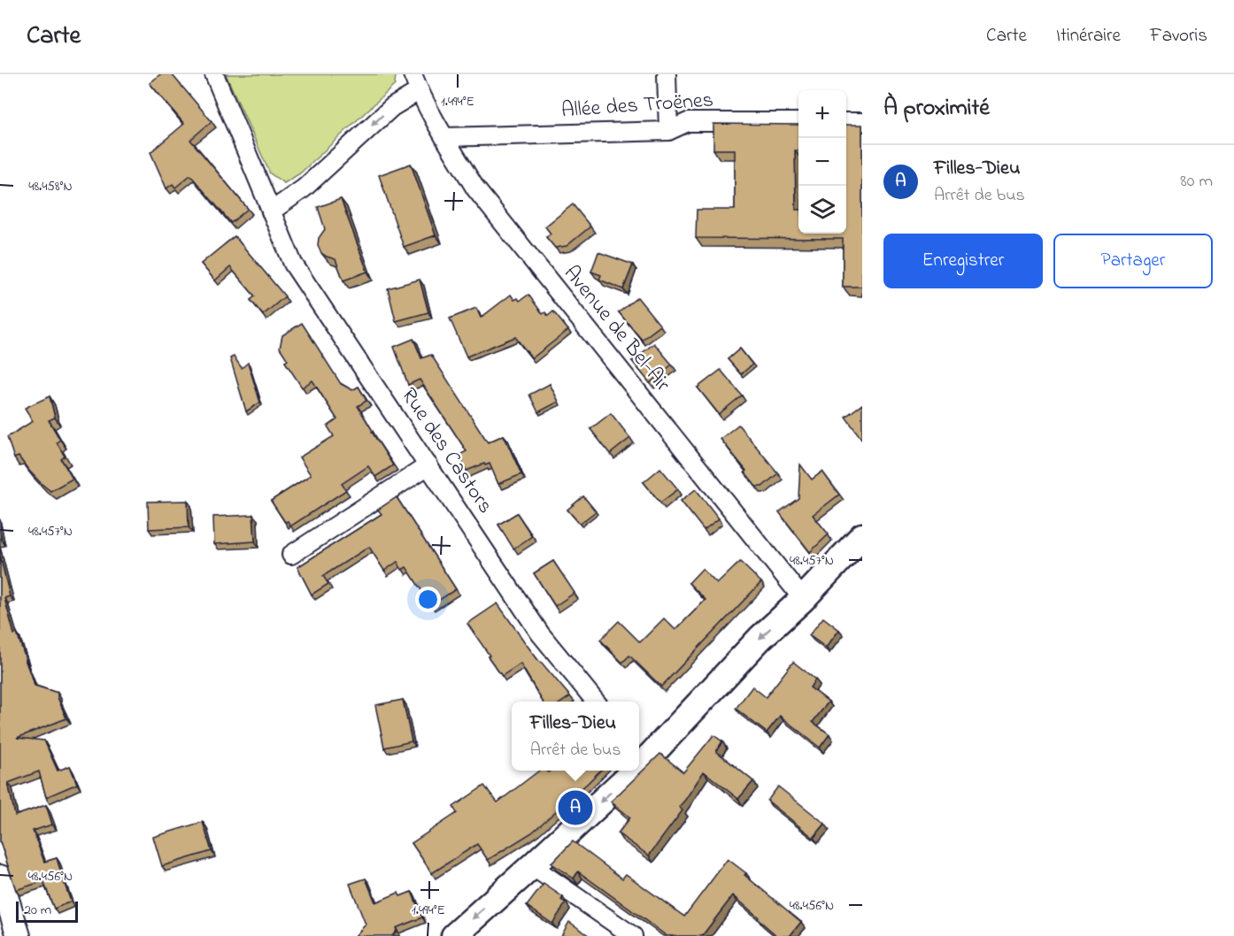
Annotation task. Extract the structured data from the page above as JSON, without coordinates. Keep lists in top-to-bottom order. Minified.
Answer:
{"streets":{"street":["Allée des Troënes","Avenue de Bel-Air","Rue des Castors"]},"crossings":[["Allée des Troënes","Avenue de Bel-Air"]],"scale_bar":"20 m","page":{"header":"Carte","nav":["Carte","Itinéraire","Favoris"],"heading":"À proximité","map_buttons":["+","−"],"list":[{"mark":"A","name":"Filles-Dieu","note":"Arrêt de bus","value":"80 m"}],"buttons":["Enregistrer","Partager"],"popup":["Filles-Dieu","Arrêt de bus"],"pins":"A","scale":"20 m"},"coordinates":["1.494°E","48.458°N","48.457°N","48.456°N"]}
